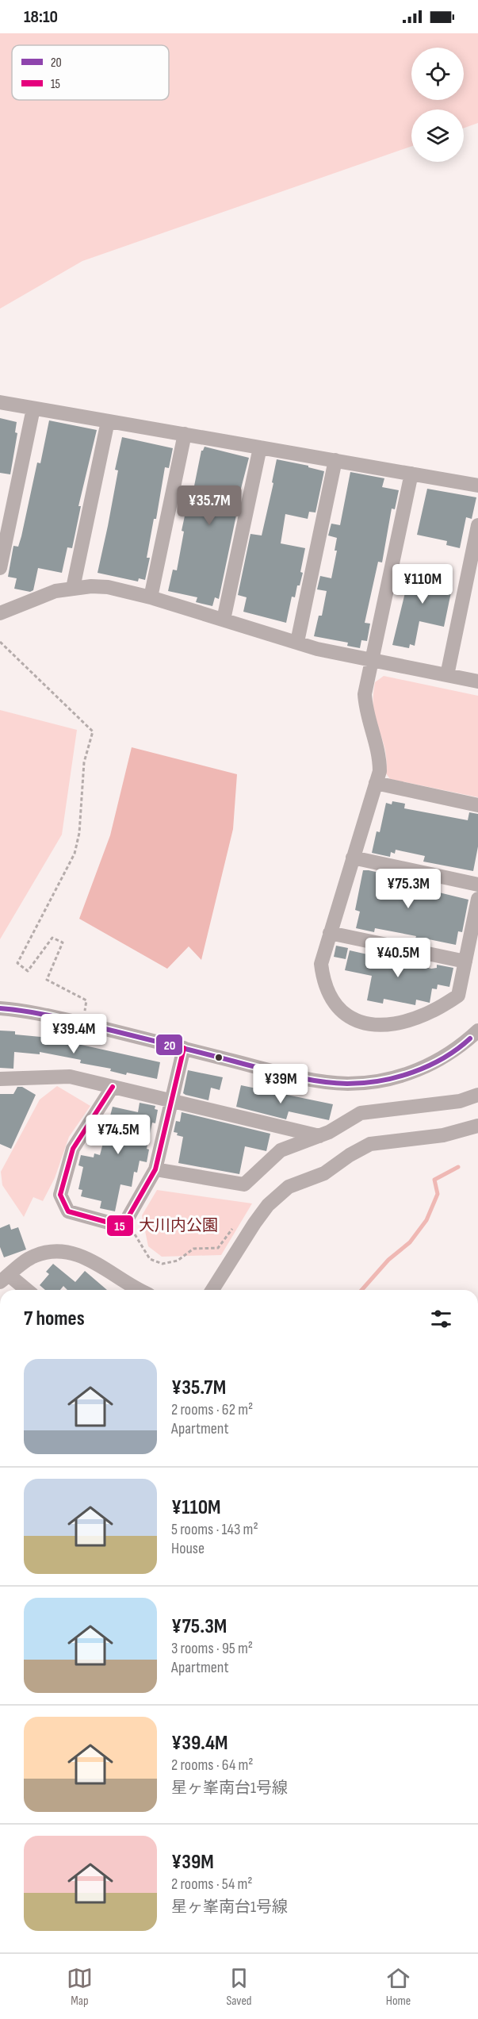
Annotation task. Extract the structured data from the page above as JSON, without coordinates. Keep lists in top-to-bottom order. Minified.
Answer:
{"parks":["大川内公園"],"lines":["transit line 20","transit line 15"],"legend":["20","15"],"page":{"status":"18:10","price":["¥35.7M","¥110M","¥75.3M","¥40.5M","¥39.4M","¥39M","¥74.5M"],"heading":"7 homes","list":[{"name":"¥35.7M","note":"2 rooms · 62 m² · Apartment"},{"name":"¥110M","note":"5 rooms · 143 m² · House"},{"name":"¥75.3M","note":"3 rooms · 95 m² · Apartment"},{"name":"¥39.4M","note":"2 rooms · 64 m² · 星ヶ峯南台1号線"},{"name":"¥39M","note":"2 rooms · 54 m² · 星ヶ峯南台1号線"}],"tabs":["Map","Saved","Home"]}}
